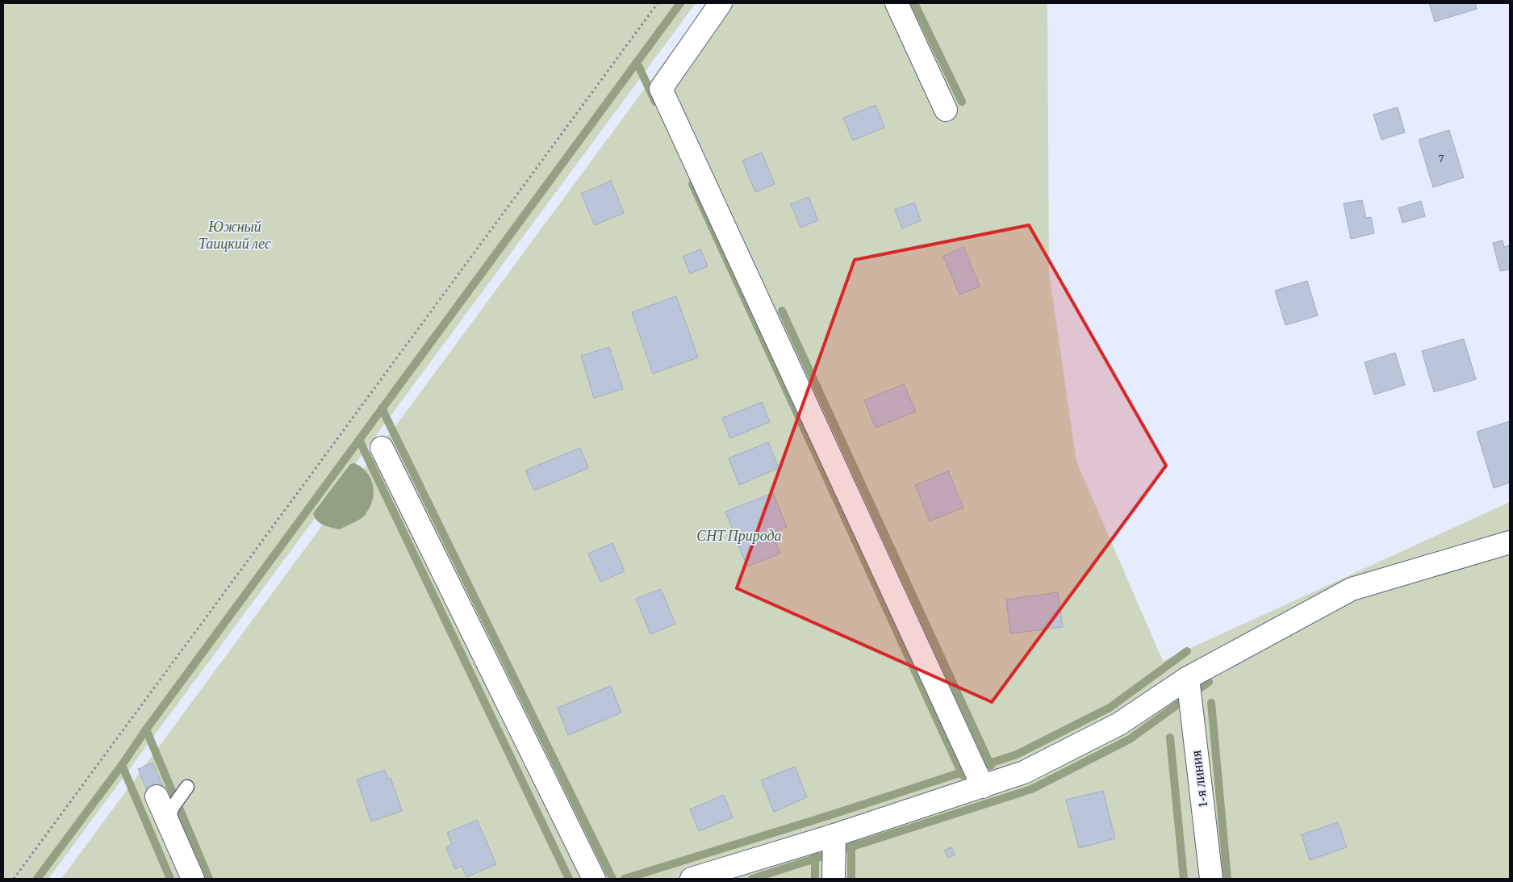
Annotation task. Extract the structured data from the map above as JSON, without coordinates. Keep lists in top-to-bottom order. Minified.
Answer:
{"streets":{"street":["1-я линия"]},"parks":["Южный Таицкий лес","СНТ Природа"],"house_numbers":["7"]}
